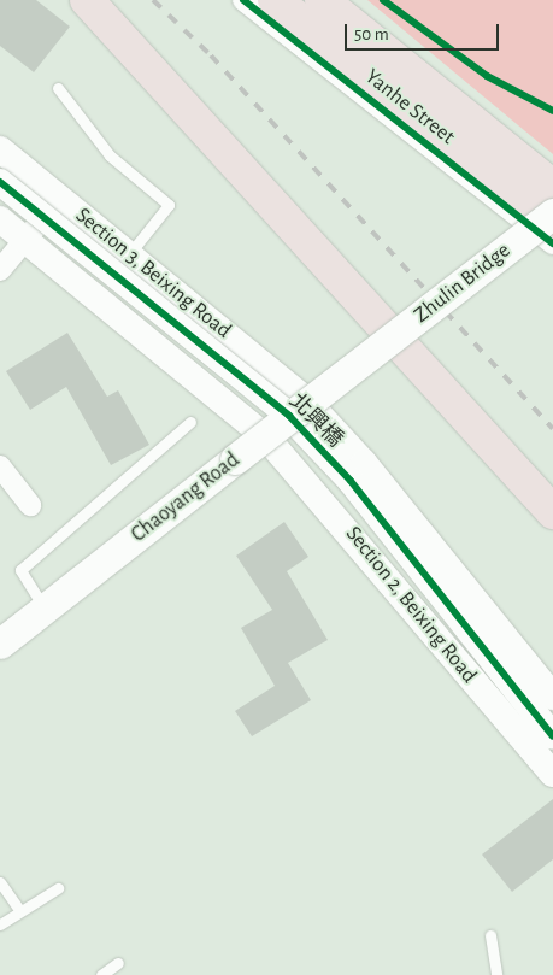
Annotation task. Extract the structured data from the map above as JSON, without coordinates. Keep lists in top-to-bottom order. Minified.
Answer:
{"streets":{"main road":["Zhulin Bridge","Chaoyang Road"],"street":["Yanhe Street","Section 3, Beixing Road","北興橋","Section 2, Beixing Road"]},"crossings":[["Section 3, Beixing Road","北興橋"],["Section 3, Beixing Road","Chaoyang Road"],["Zhulin Bridge","Chaoyang Road"],["北興橋","Chaoyang Road"]],"scale_bar":"50 m"}
